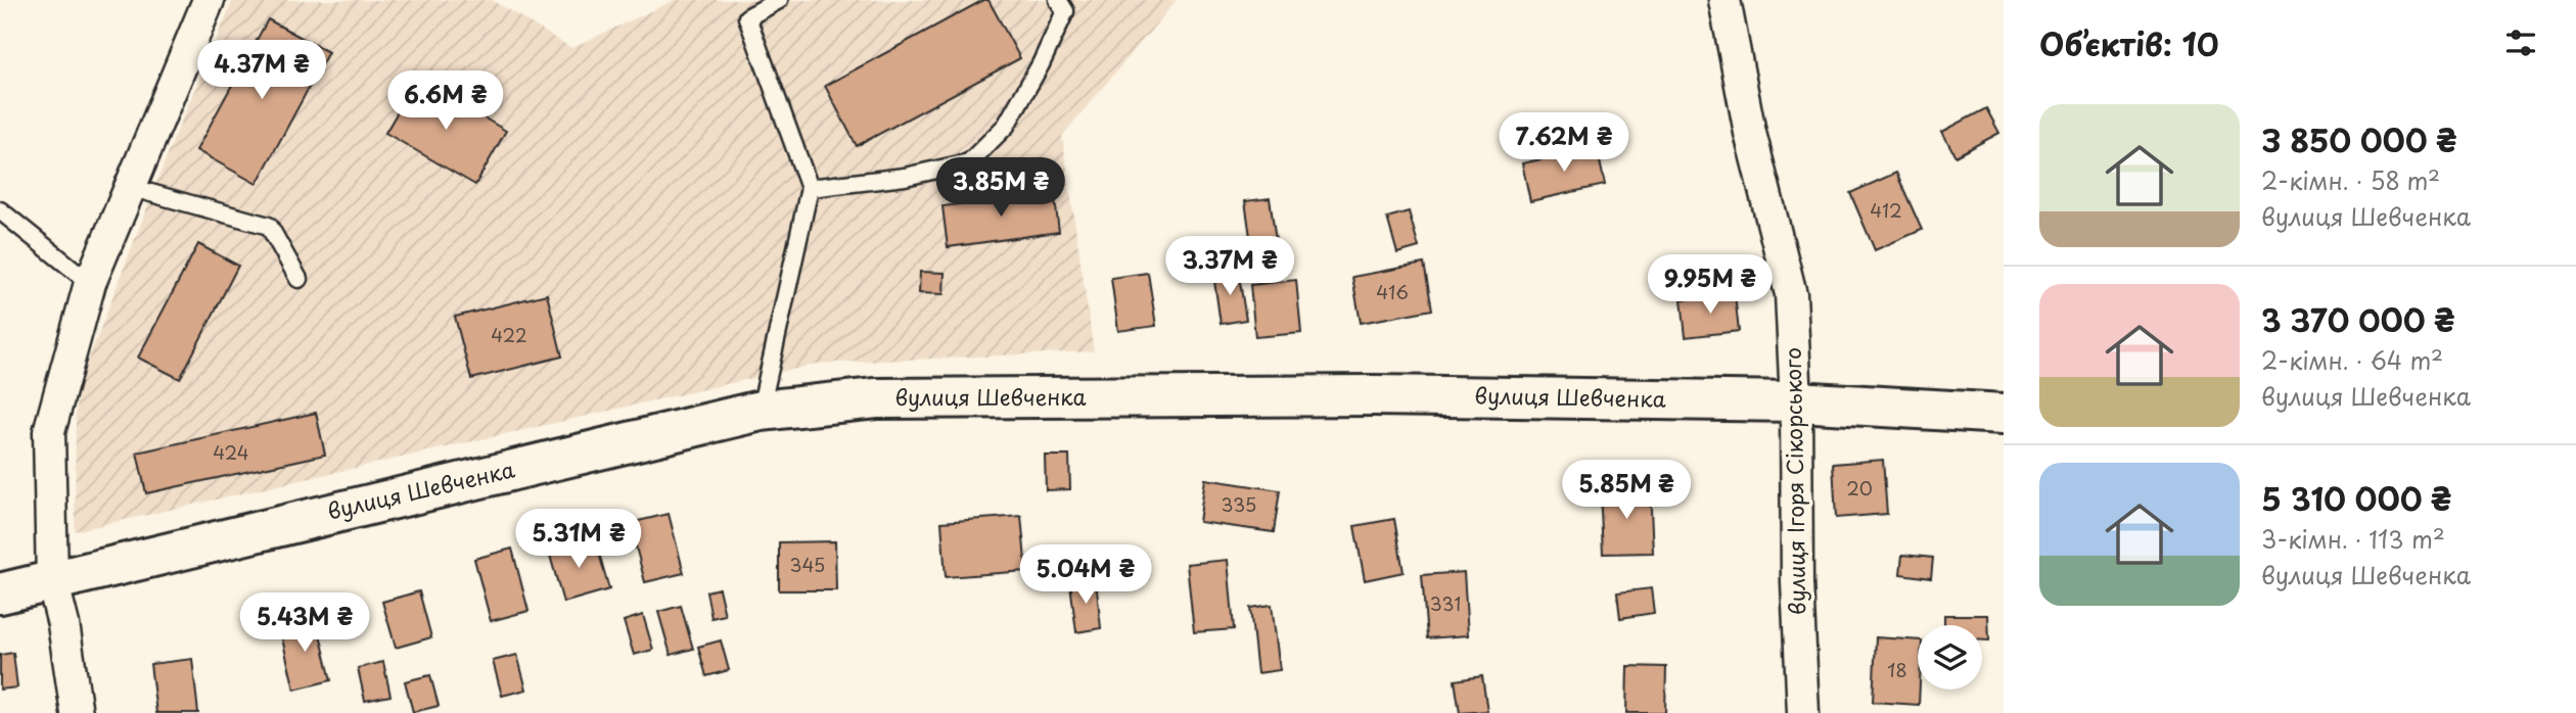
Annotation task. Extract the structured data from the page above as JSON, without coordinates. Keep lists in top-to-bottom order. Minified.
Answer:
{"streets":{"street":["вулиця Шевченка","вулиця Ігоря Сікорського"]},"crossings":[["вулиця Шевченка","вулиця Ігоря Сікорського"]],"house_numbers":["412","416","422","424","20","335","345","331","18"],"page":{"heading":"Об’єктів: 10","price":["4.37M ₴","6.6M ₴","7.62M ₴","3.85M ₴","3.37M ₴","9.95M ₴","5.85M ₴","5.31M ₴","5.04M ₴","5.43M ₴"],"list":[{"name":"3 850 000 ₴","note":"2-кімн. · 58 m² · вулиця Шевченка"},{"name":"3 370 000 ₴","note":"2-кімн. · 64 m² · вулиця Шевченка"},{"name":"5 310 000 ₴","note":"3-кімн. · 113 m² · вулиця Шевченка"}]}}
